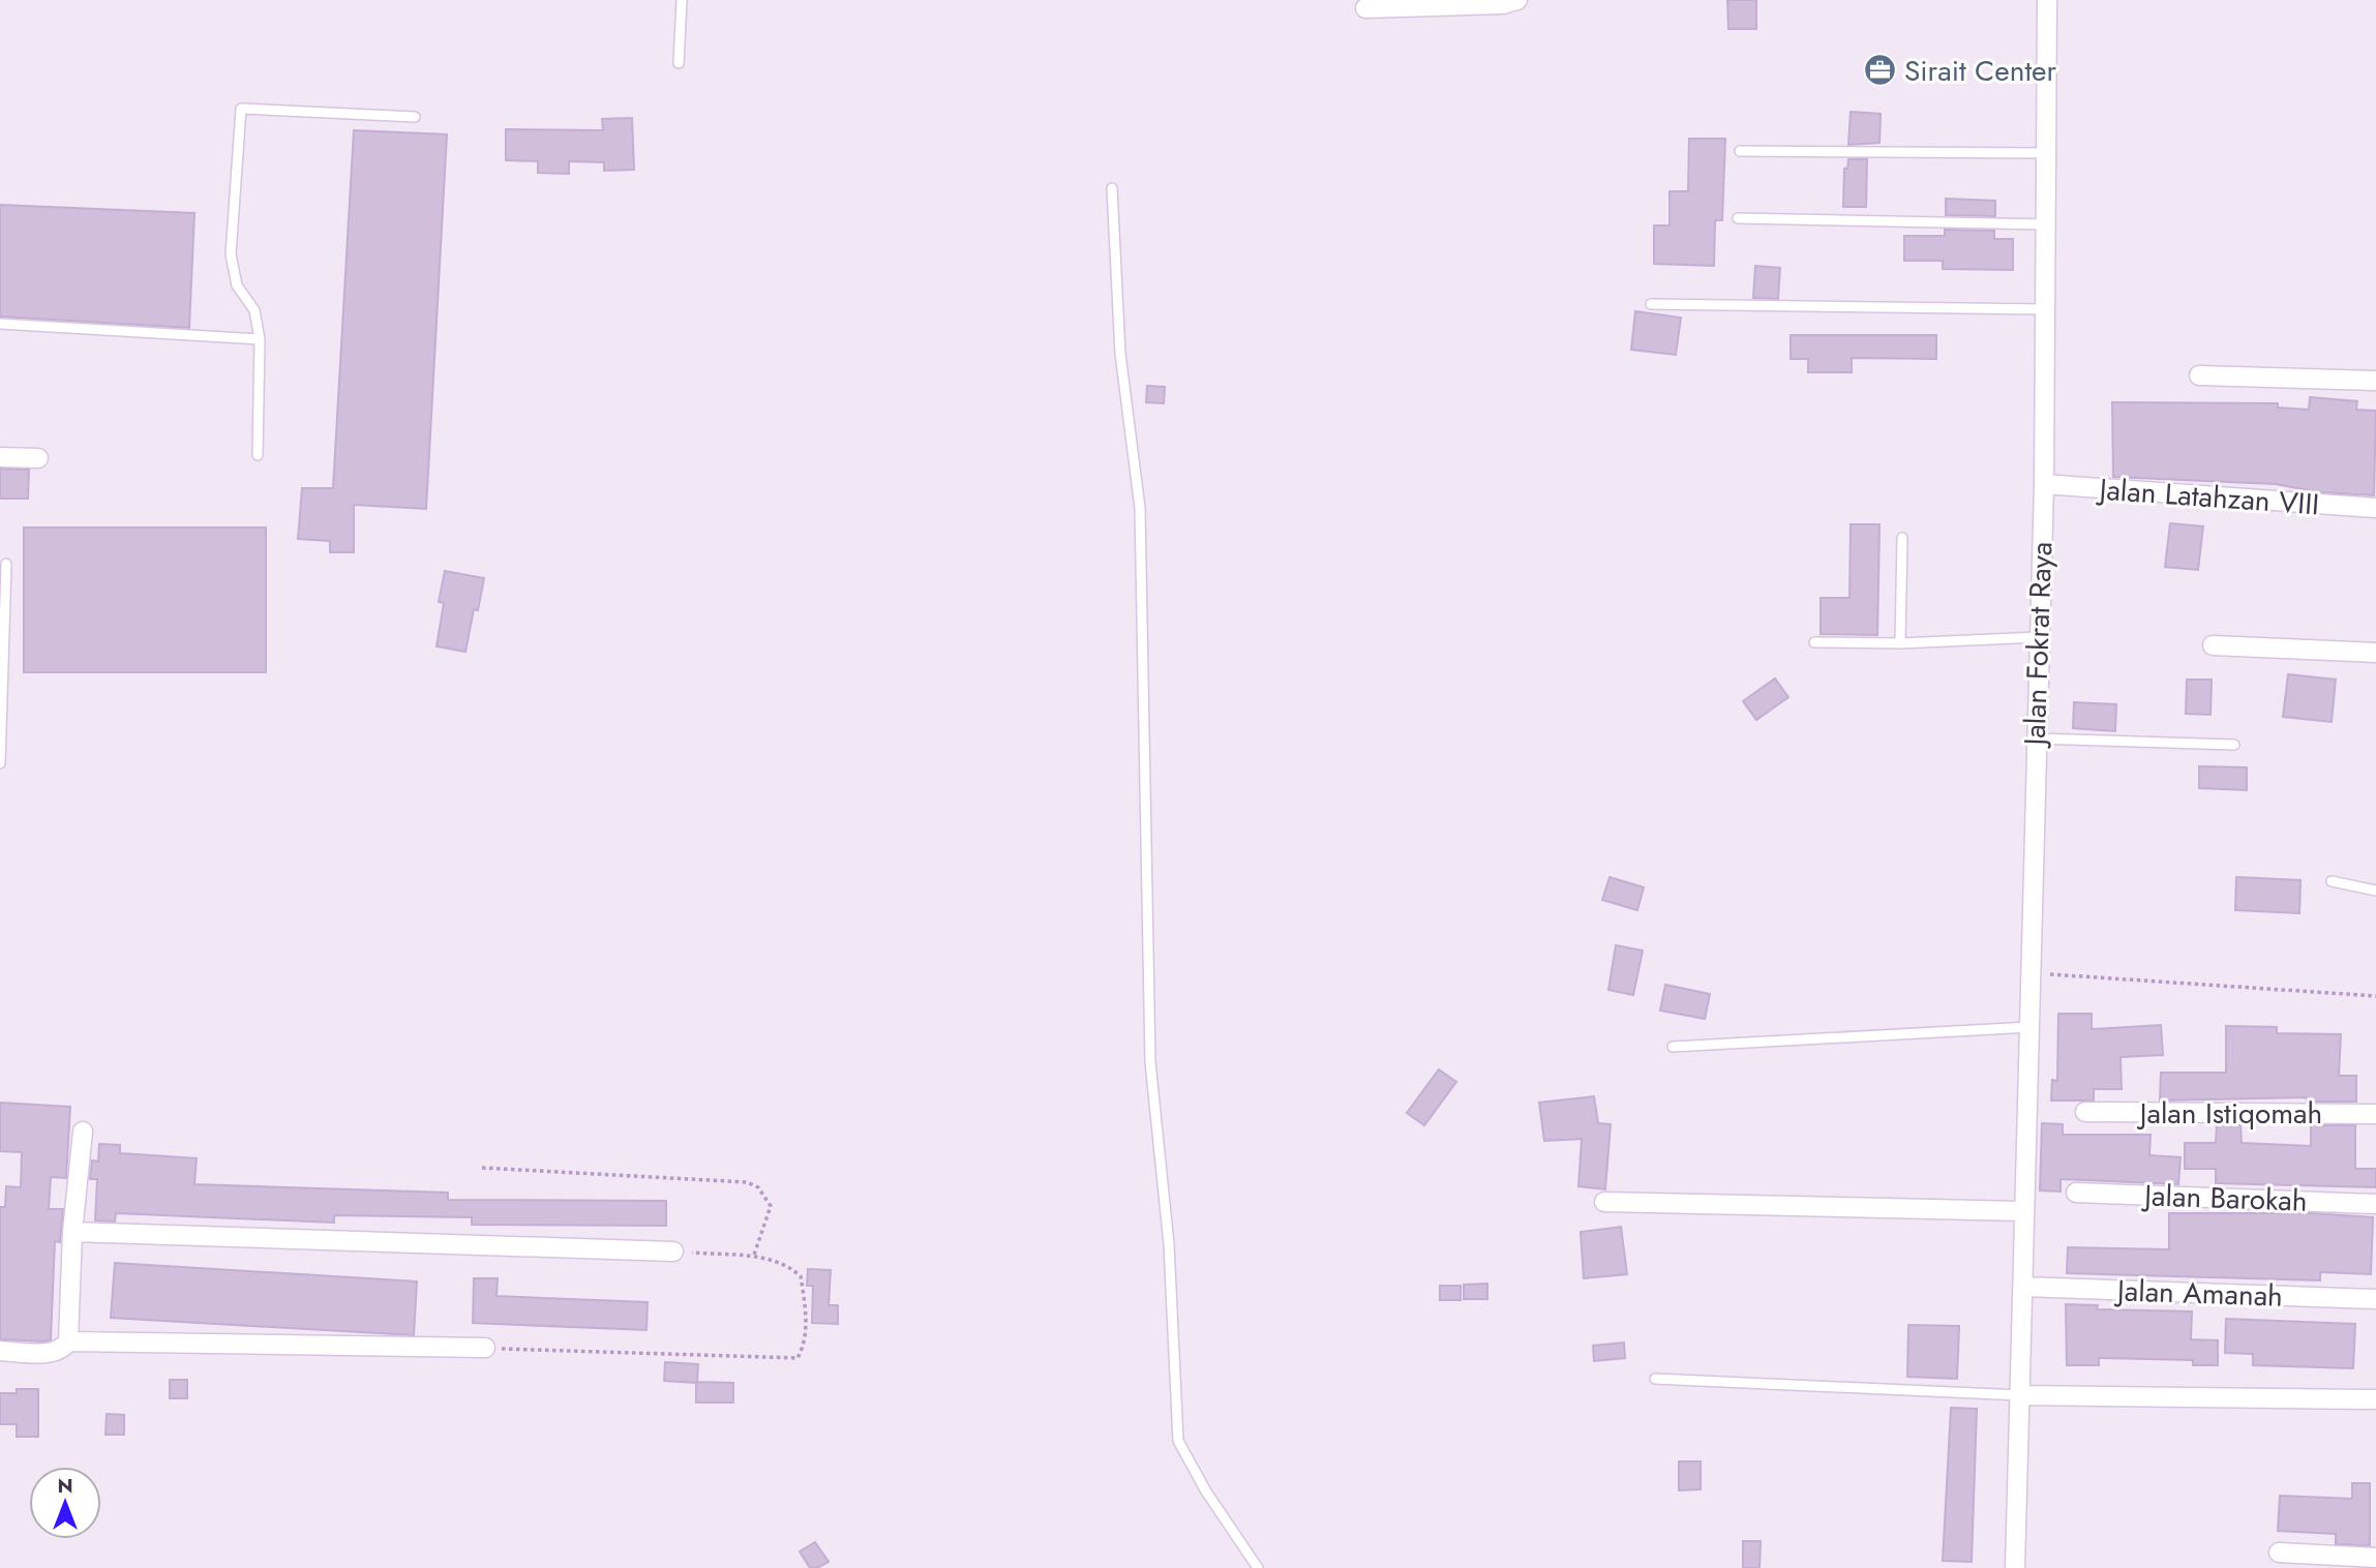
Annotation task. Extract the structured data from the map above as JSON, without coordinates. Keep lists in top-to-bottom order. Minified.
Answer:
{"streets":{"street":["Jalan Latahzan VIII","Jalan Fokrat Raya","Jalan Istiqomah","Jalan Barokah","Jalan Amanah"]},"crossings":[["Jalan Latahzan VIII","Jalan Fokrat Raya"],["Jalan Fokrat Raya","Jalan Amanah"]],"places":{"office":["Sirait Center"]},"north":"top"}
